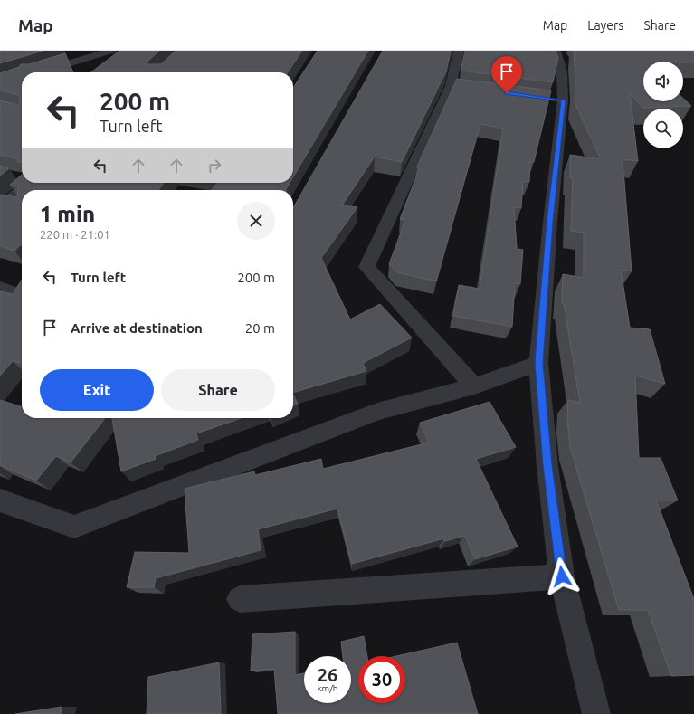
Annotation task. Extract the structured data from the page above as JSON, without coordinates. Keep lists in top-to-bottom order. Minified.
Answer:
{"page":{"header":"Map","nav":["Map","Layers","Share"],"turn":["200 m","Turn left"],"heading":["1 min","220 m · 21:01"],"list":[{"name":"Turn left","value":"200 m"},{"name":"Arrive at destination","value":"20 m"}],"buttons":["Exit","Share"],"speed":"26 km/h","limit":"30"}}
